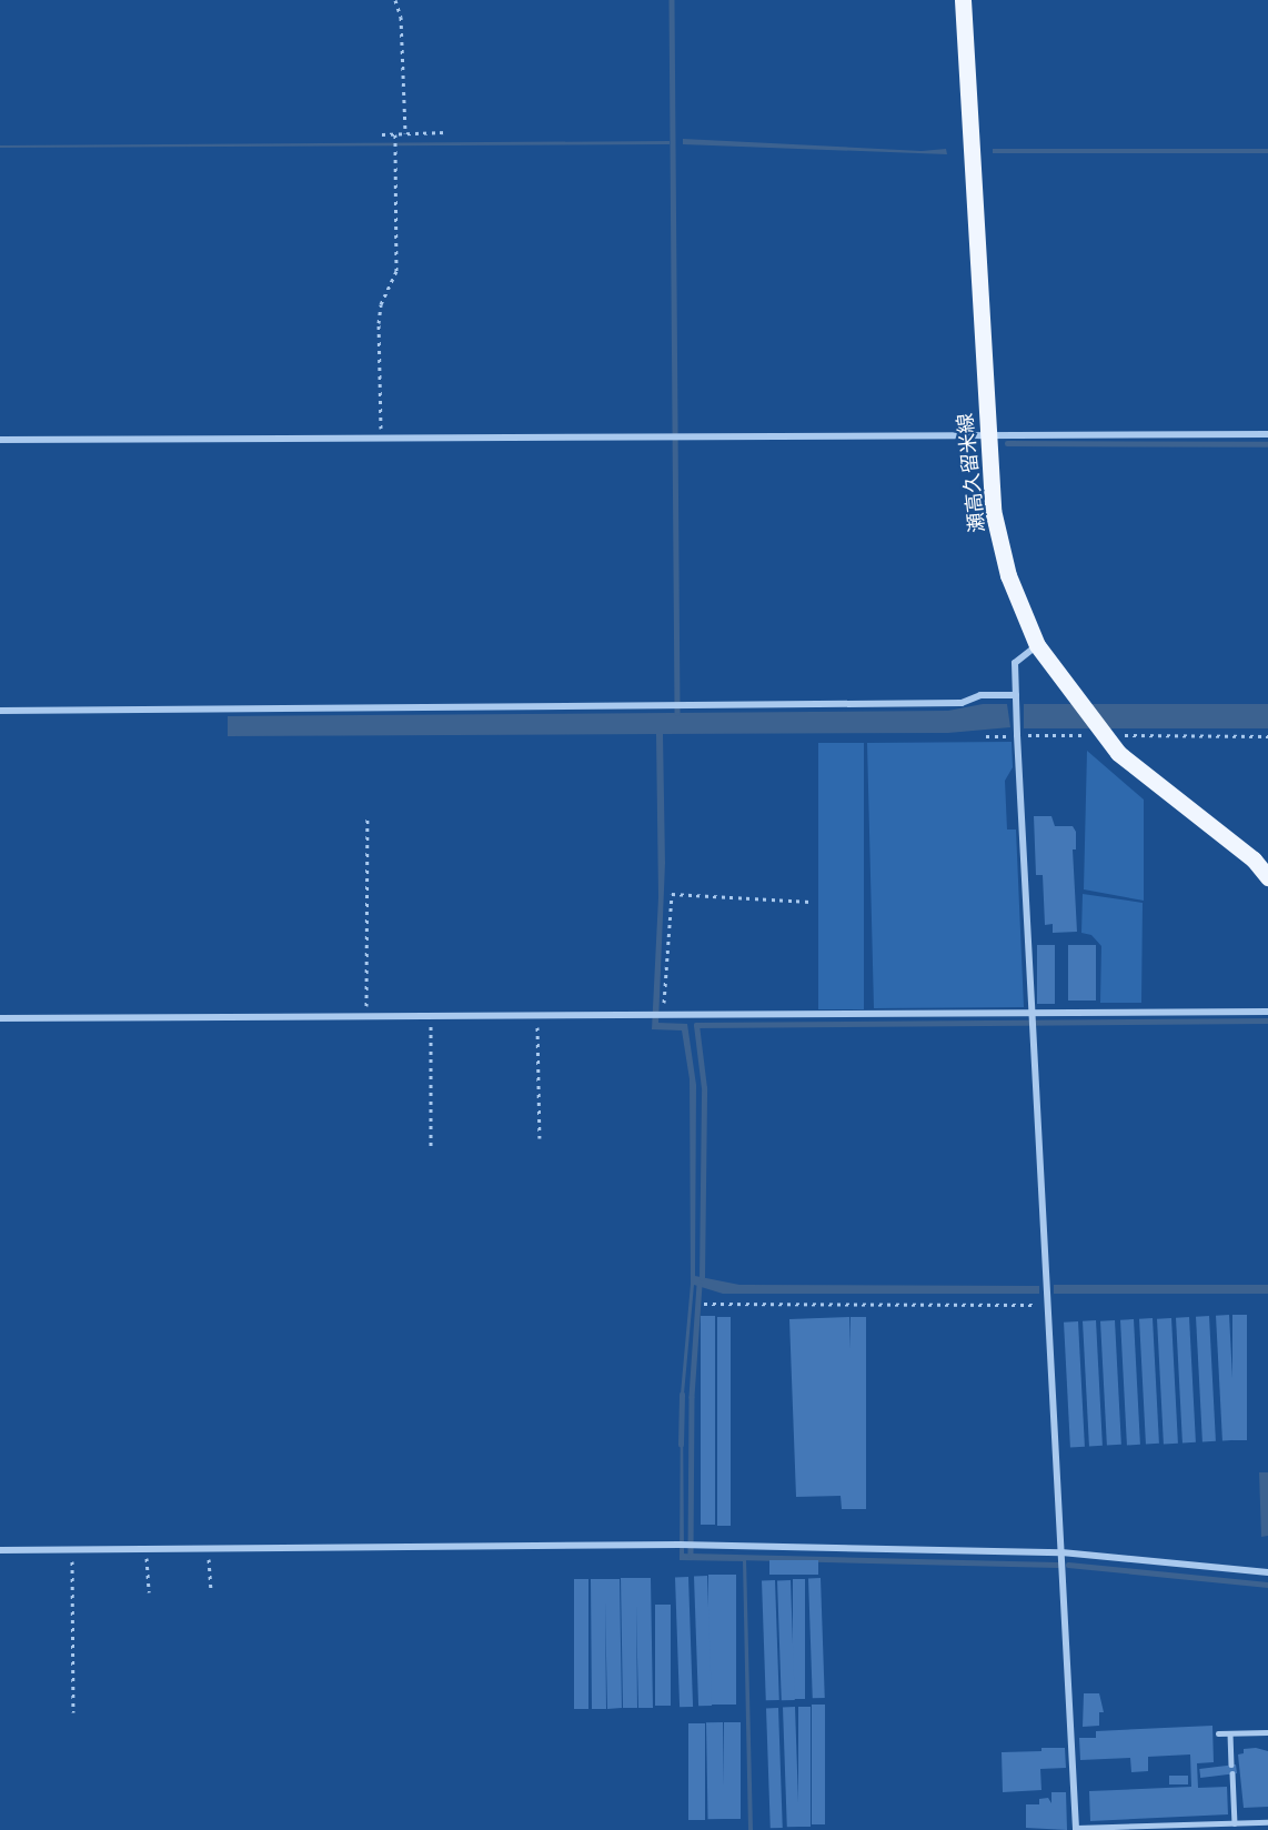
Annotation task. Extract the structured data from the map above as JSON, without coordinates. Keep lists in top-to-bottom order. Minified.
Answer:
{"streets":{"main road":["瀬高久留米線"]}}
